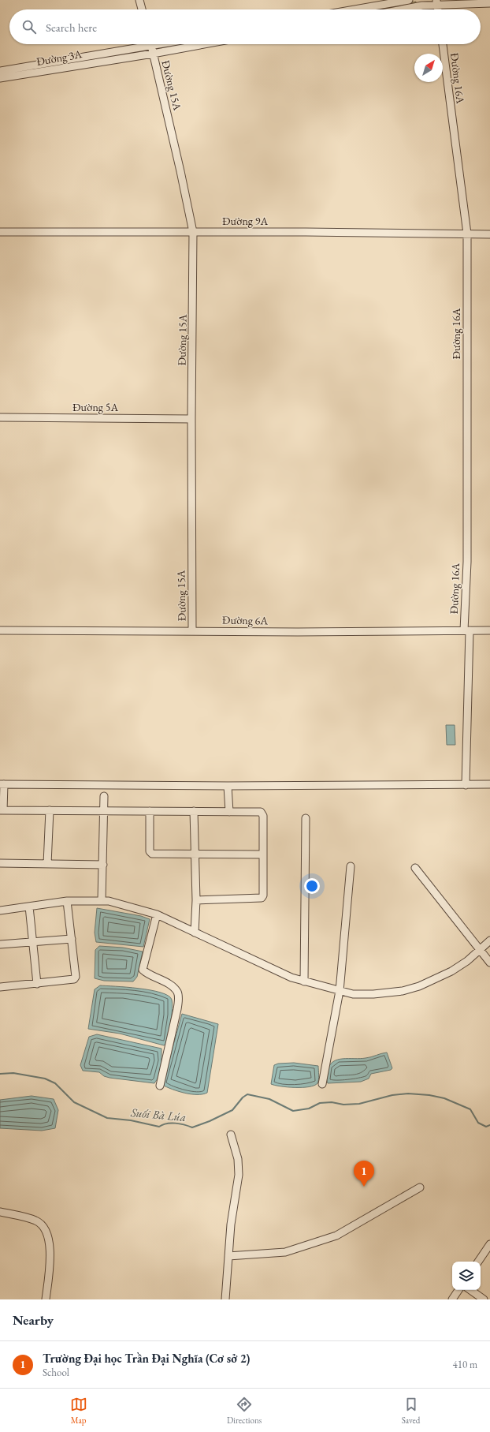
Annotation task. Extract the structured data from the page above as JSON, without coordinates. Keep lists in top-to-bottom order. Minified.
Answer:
{"streets":{"street":["Đường 3A","Đường 16A","Đường 15A","Đường 9A","Đường 5A","Đường 6A"]},"crossings":[["Đường 3A","Đường 15A"],["Đường 16A","Đường 9A"],["Đường 16A","Đường 6A"],["Đường 15A","Đường 9A"],["Đường 15A","Đường 5A"],["Đường 15A","Đường 6A"]],"water":["Suối Bà Lúa"],"north":"top right","page":{"search":"Search here","pins":"1","heading":"Nearby","list":[{"mark":"1","name":"Trường Đại học Trần Đại Nghĩa (Cơ sở 2)","note":"School","value":"410 m"}],"nav":["Map","Directions","Saved"]}}
